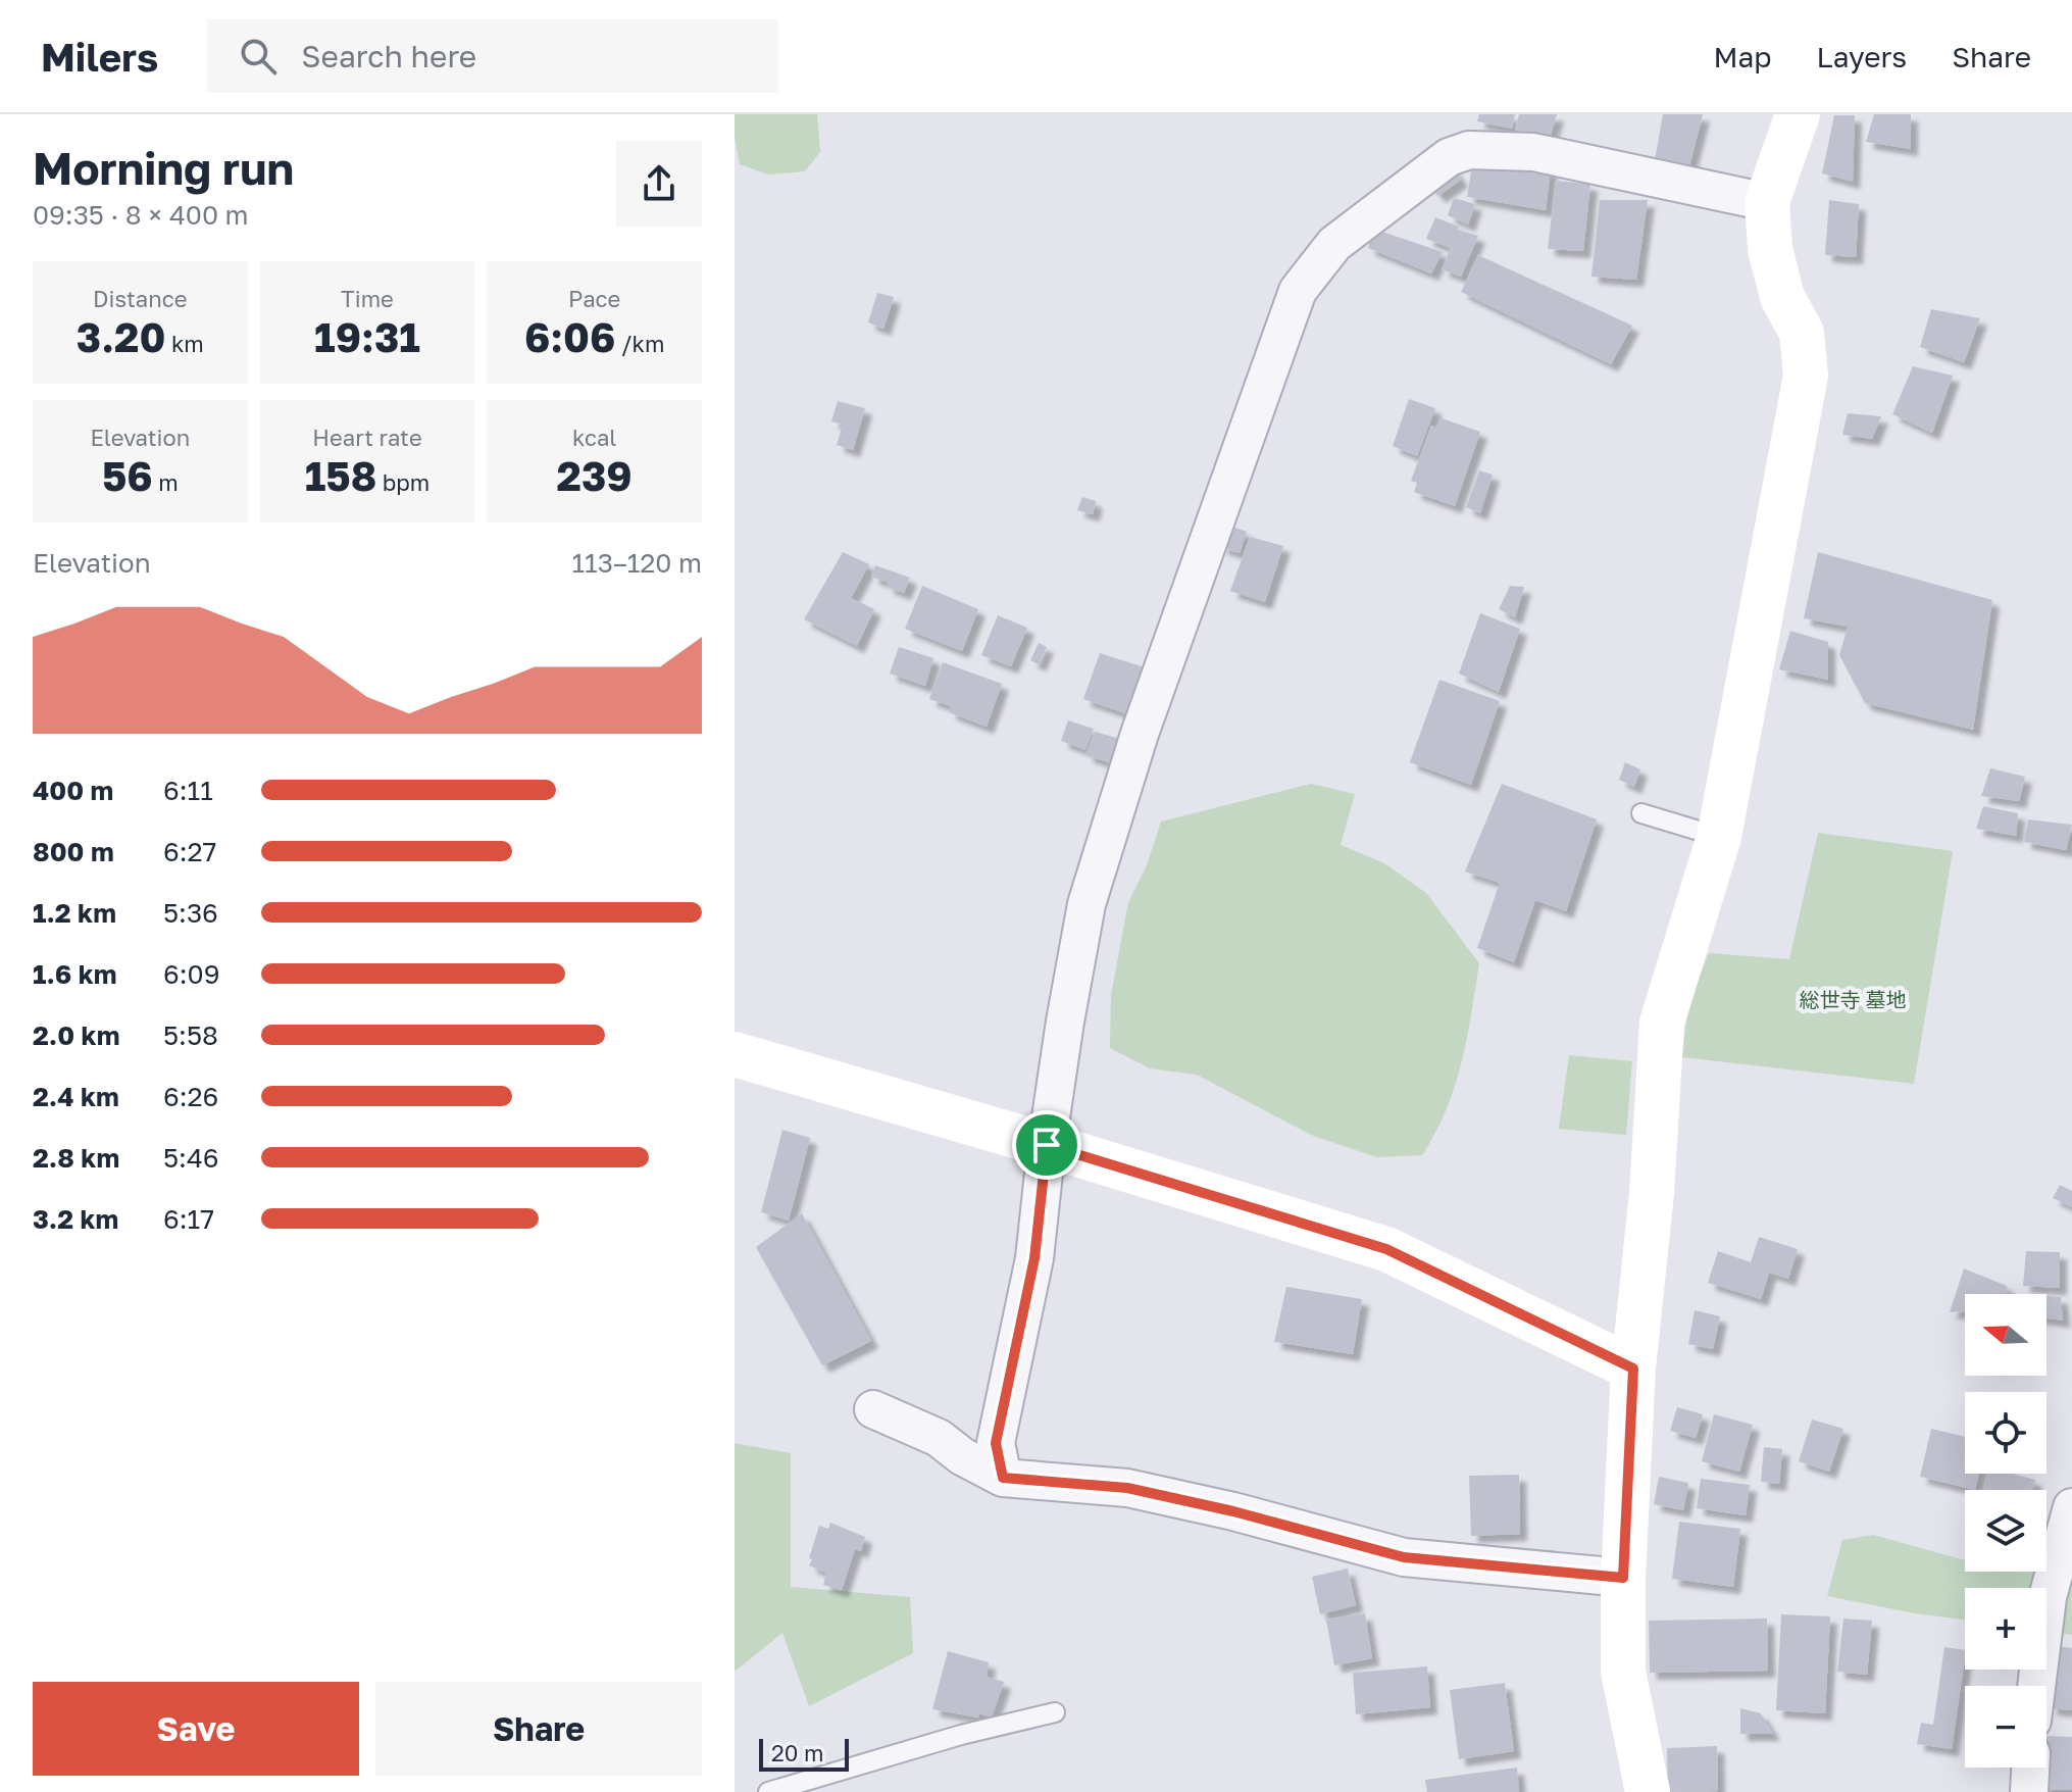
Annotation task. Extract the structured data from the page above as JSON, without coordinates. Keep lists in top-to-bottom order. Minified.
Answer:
{"parks":["総世寺 墓地"],"scale_bar":"20 m","north":"left","page":{"header":"Milers","search":"Search here","nav":["Map","Layers","Share"],"heading":["Morning run","09:35 · 8 × 400 m"],"stats":[["Distance","3.20 km"],["Time","19:31"],["Pace","6:06 /km"],["Elevation","56 m"],["Heart rate","158 bpm"],["kcal","239"]],"chart":["Elevation","113–120 m"],"list":[{"name":"400 m","note":"6:11"},{"name":"800 m","note":"6:27"},{"name":"1.2 km","note":"5:36"},{"name":"1.6 km","note":"6:09"},{"name":"2.0 km","note":"5:58"},{"name":"2.4 km","note":"6:26"},{"name":"2.8 km","note":"5:46"},{"name":"3.2 km","note":"6:17"}],"map_buttons":["+","−"],"buttons":["Save","Share"],"scale":"20 m"}}
